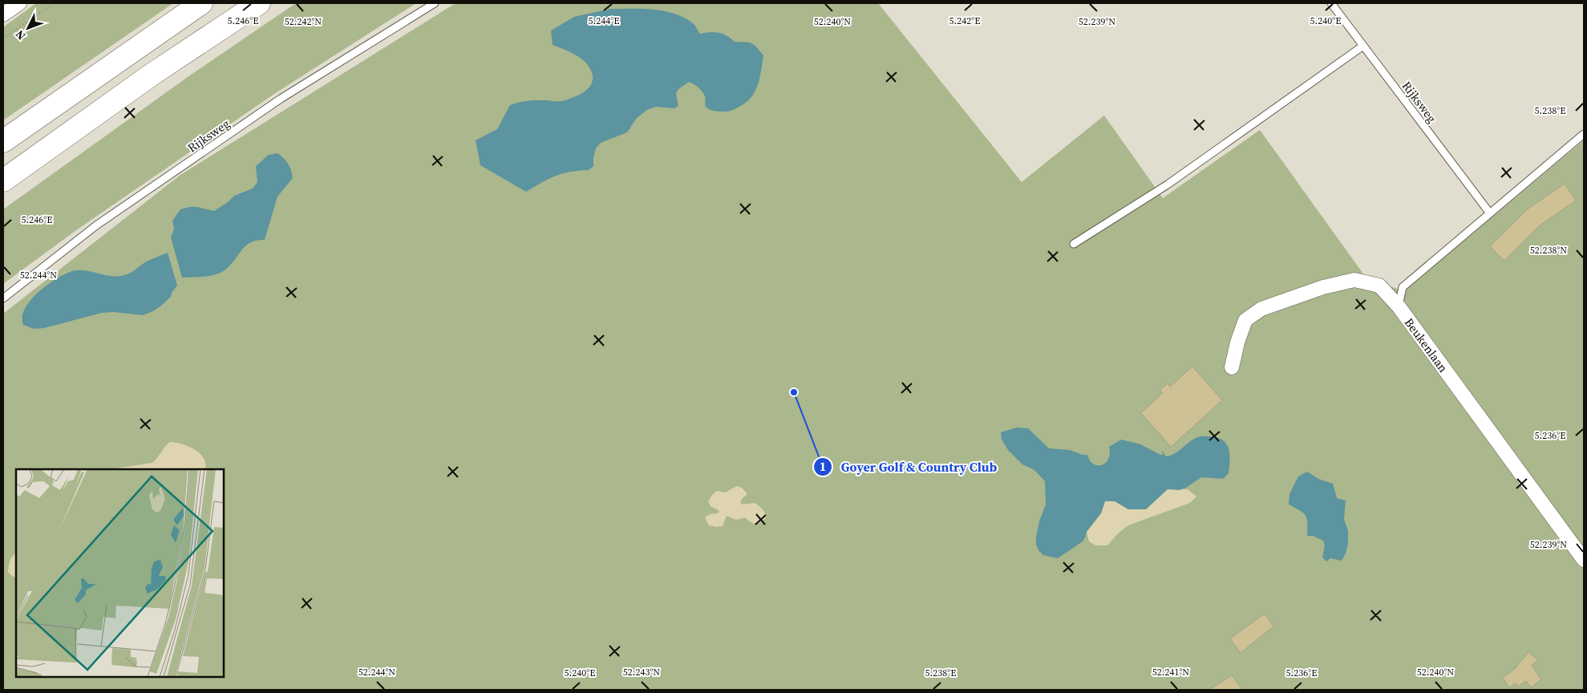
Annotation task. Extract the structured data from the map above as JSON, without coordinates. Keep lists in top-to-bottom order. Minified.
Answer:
{"streets":{"street":["Beukenlaan"],"lane":["Rijksweg"]},"places":["Goyer Golf & Country Club"],"north":"bottom left","coordinates":["5.246°E","5.240°E","5.244°E","5.242°E","52.242°N","52.240°N","52.239°N","5.238°E","52.238°N","52.244°N","5.236°E","52.243°N","52.241°N"]}
